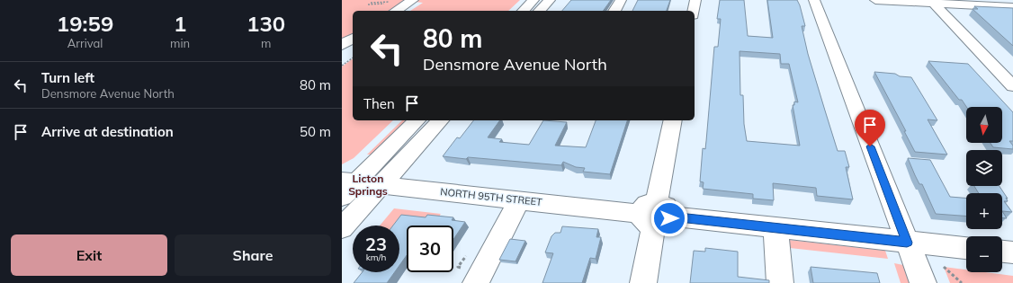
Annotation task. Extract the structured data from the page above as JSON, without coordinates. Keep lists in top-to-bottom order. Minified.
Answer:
{"streets":{"street":["NORTH 95TH STREET"]},"districts":["Licton Springs"],"north":"bottom","page":{"eta":["19:59","Arrival","1","min","130","m"],"turn":["80 m","Densmore Avenue North"],"list":[{"name":"Turn left","note":"Densmore Avenue North","value":"80 m"},{"name":"Arrive at destination","value":"50 m"}],"then":"Then","map_buttons":["+","−"],"speed":"23 km/h","limit":"30","buttons":["Exit","Share"]}}
